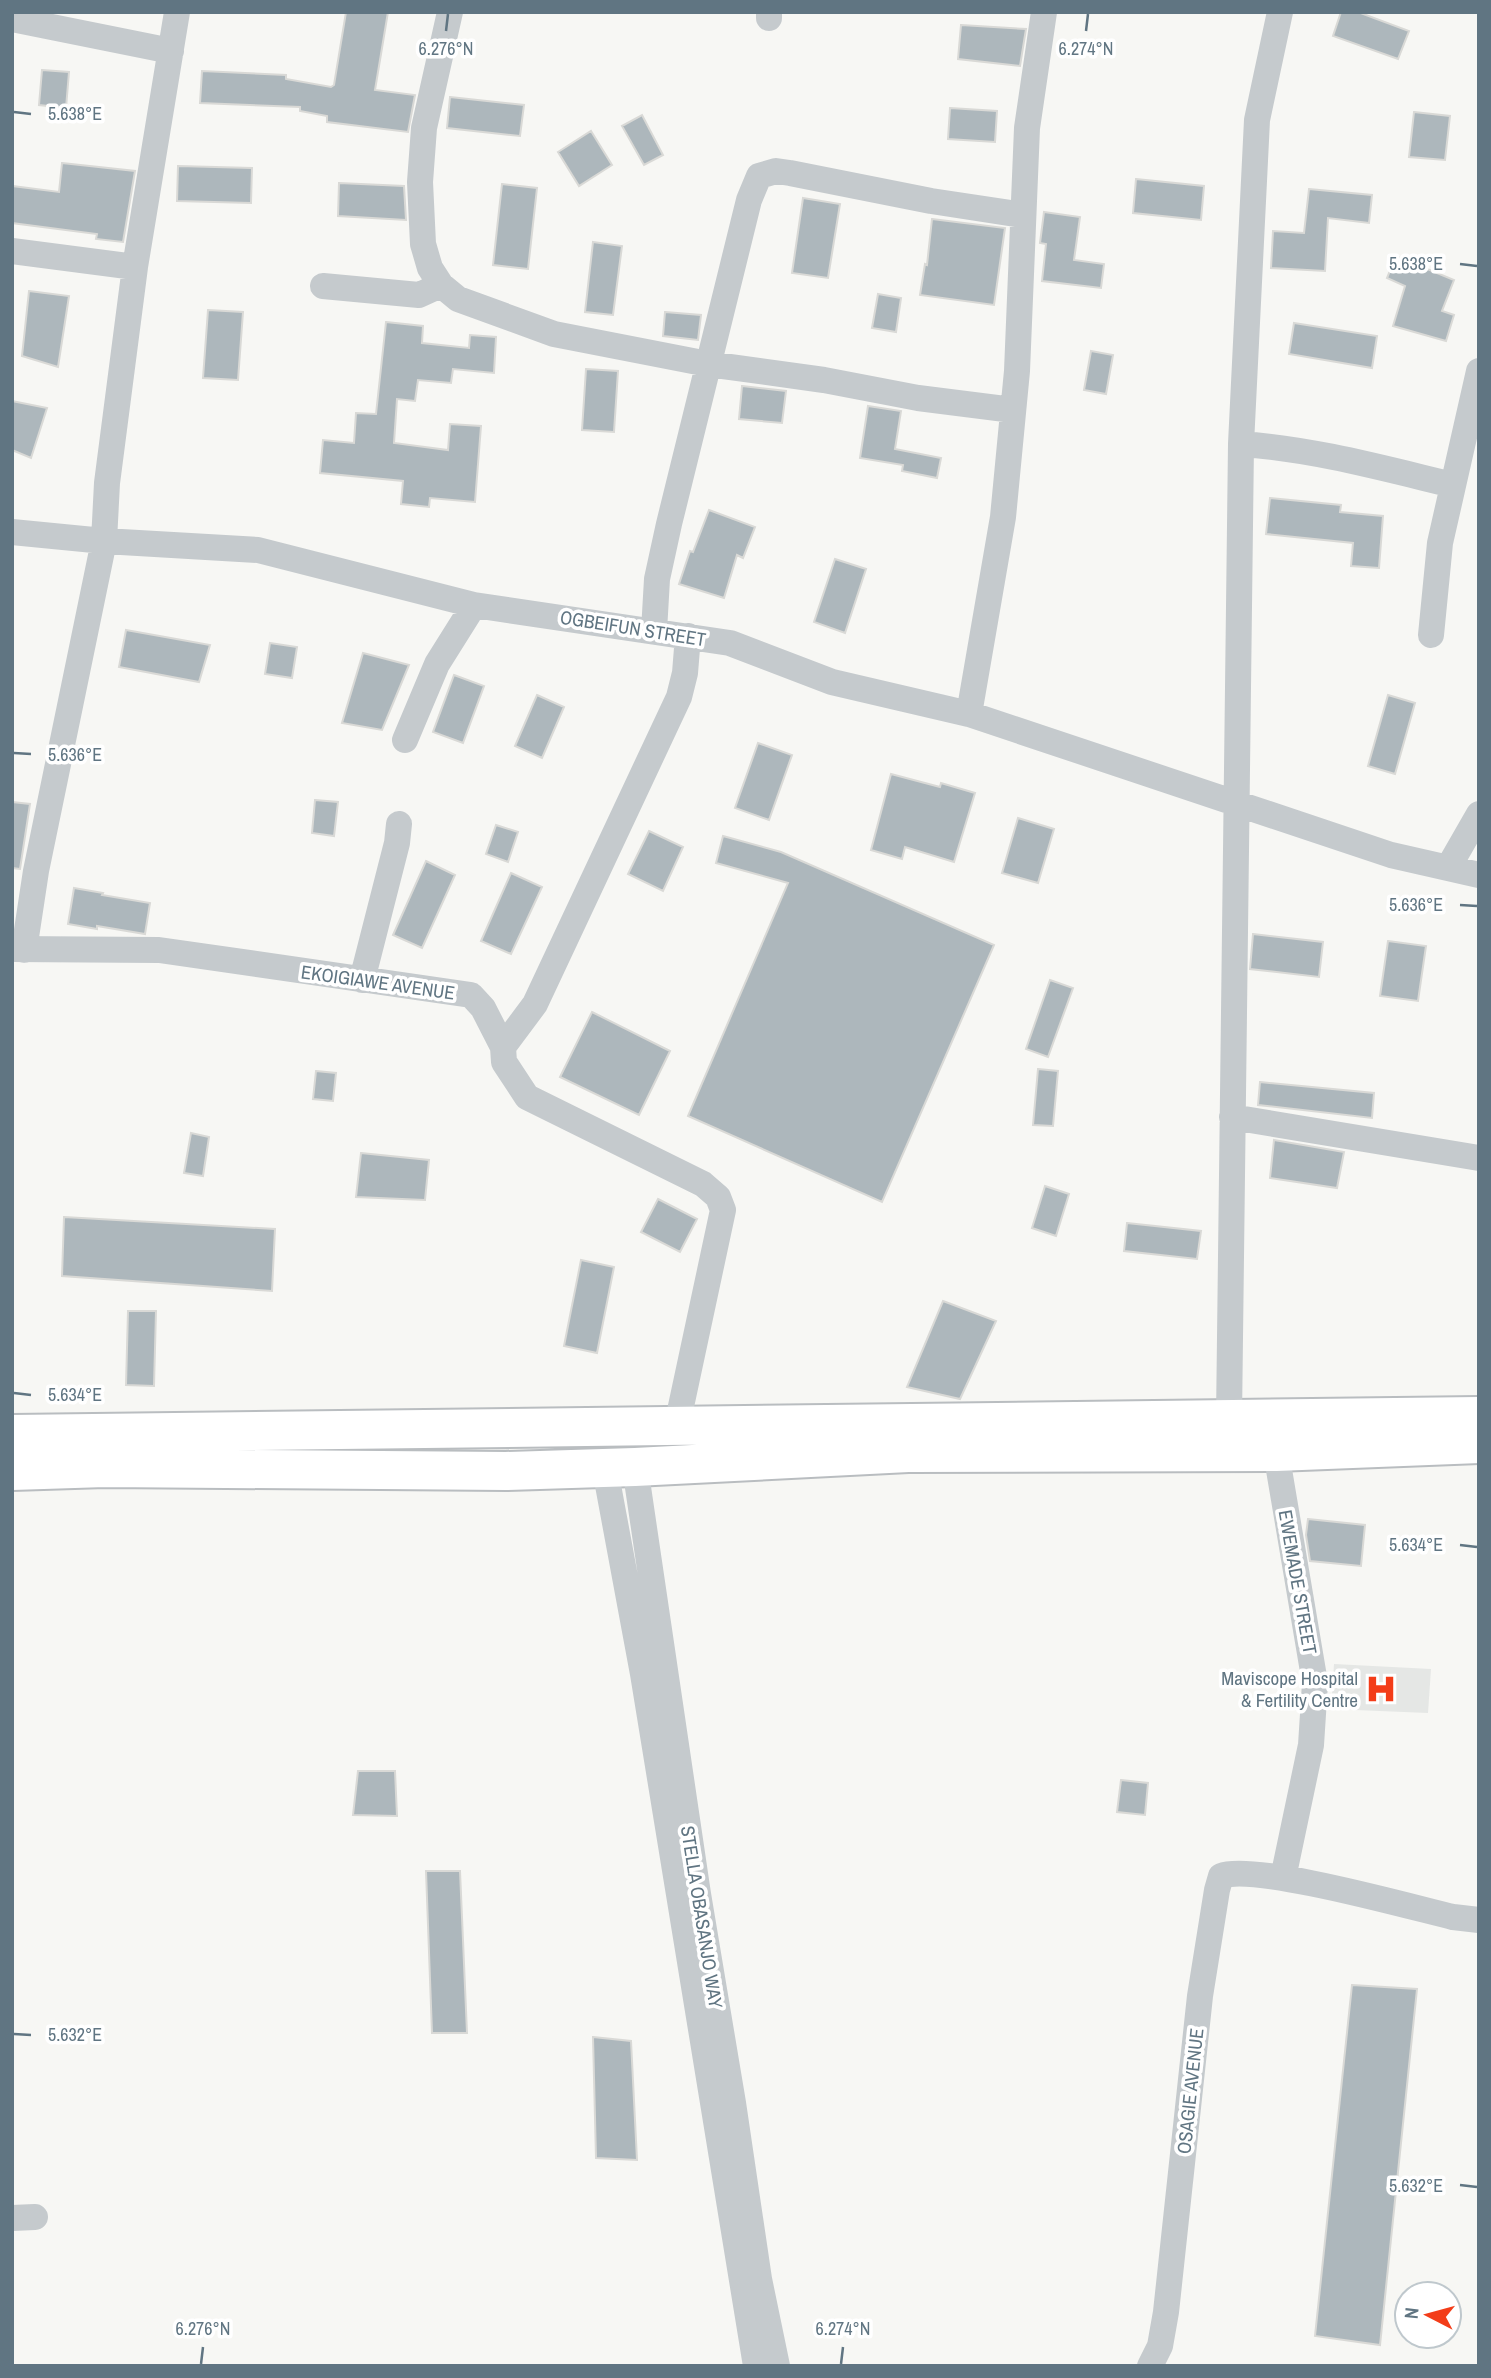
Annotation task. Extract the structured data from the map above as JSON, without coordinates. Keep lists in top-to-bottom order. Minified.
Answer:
{"streets":{"street":["OGBEIFUN STREET","EKOIGIAWE AVENUE","EWEMADE STREET","STELLA OBASANJO WAY","OSAGIE AVENUE"]},"crossings":[["EWEMADE STREET","OSAGIE AVENUE"]],"places":{"hospital":["Maviscope Hospital & Fertility Centre"]},"north":"left","coordinates":["6.276°N","6.274°N","5.638°E","5.636°E","5.634°E","5.632°E"]}
